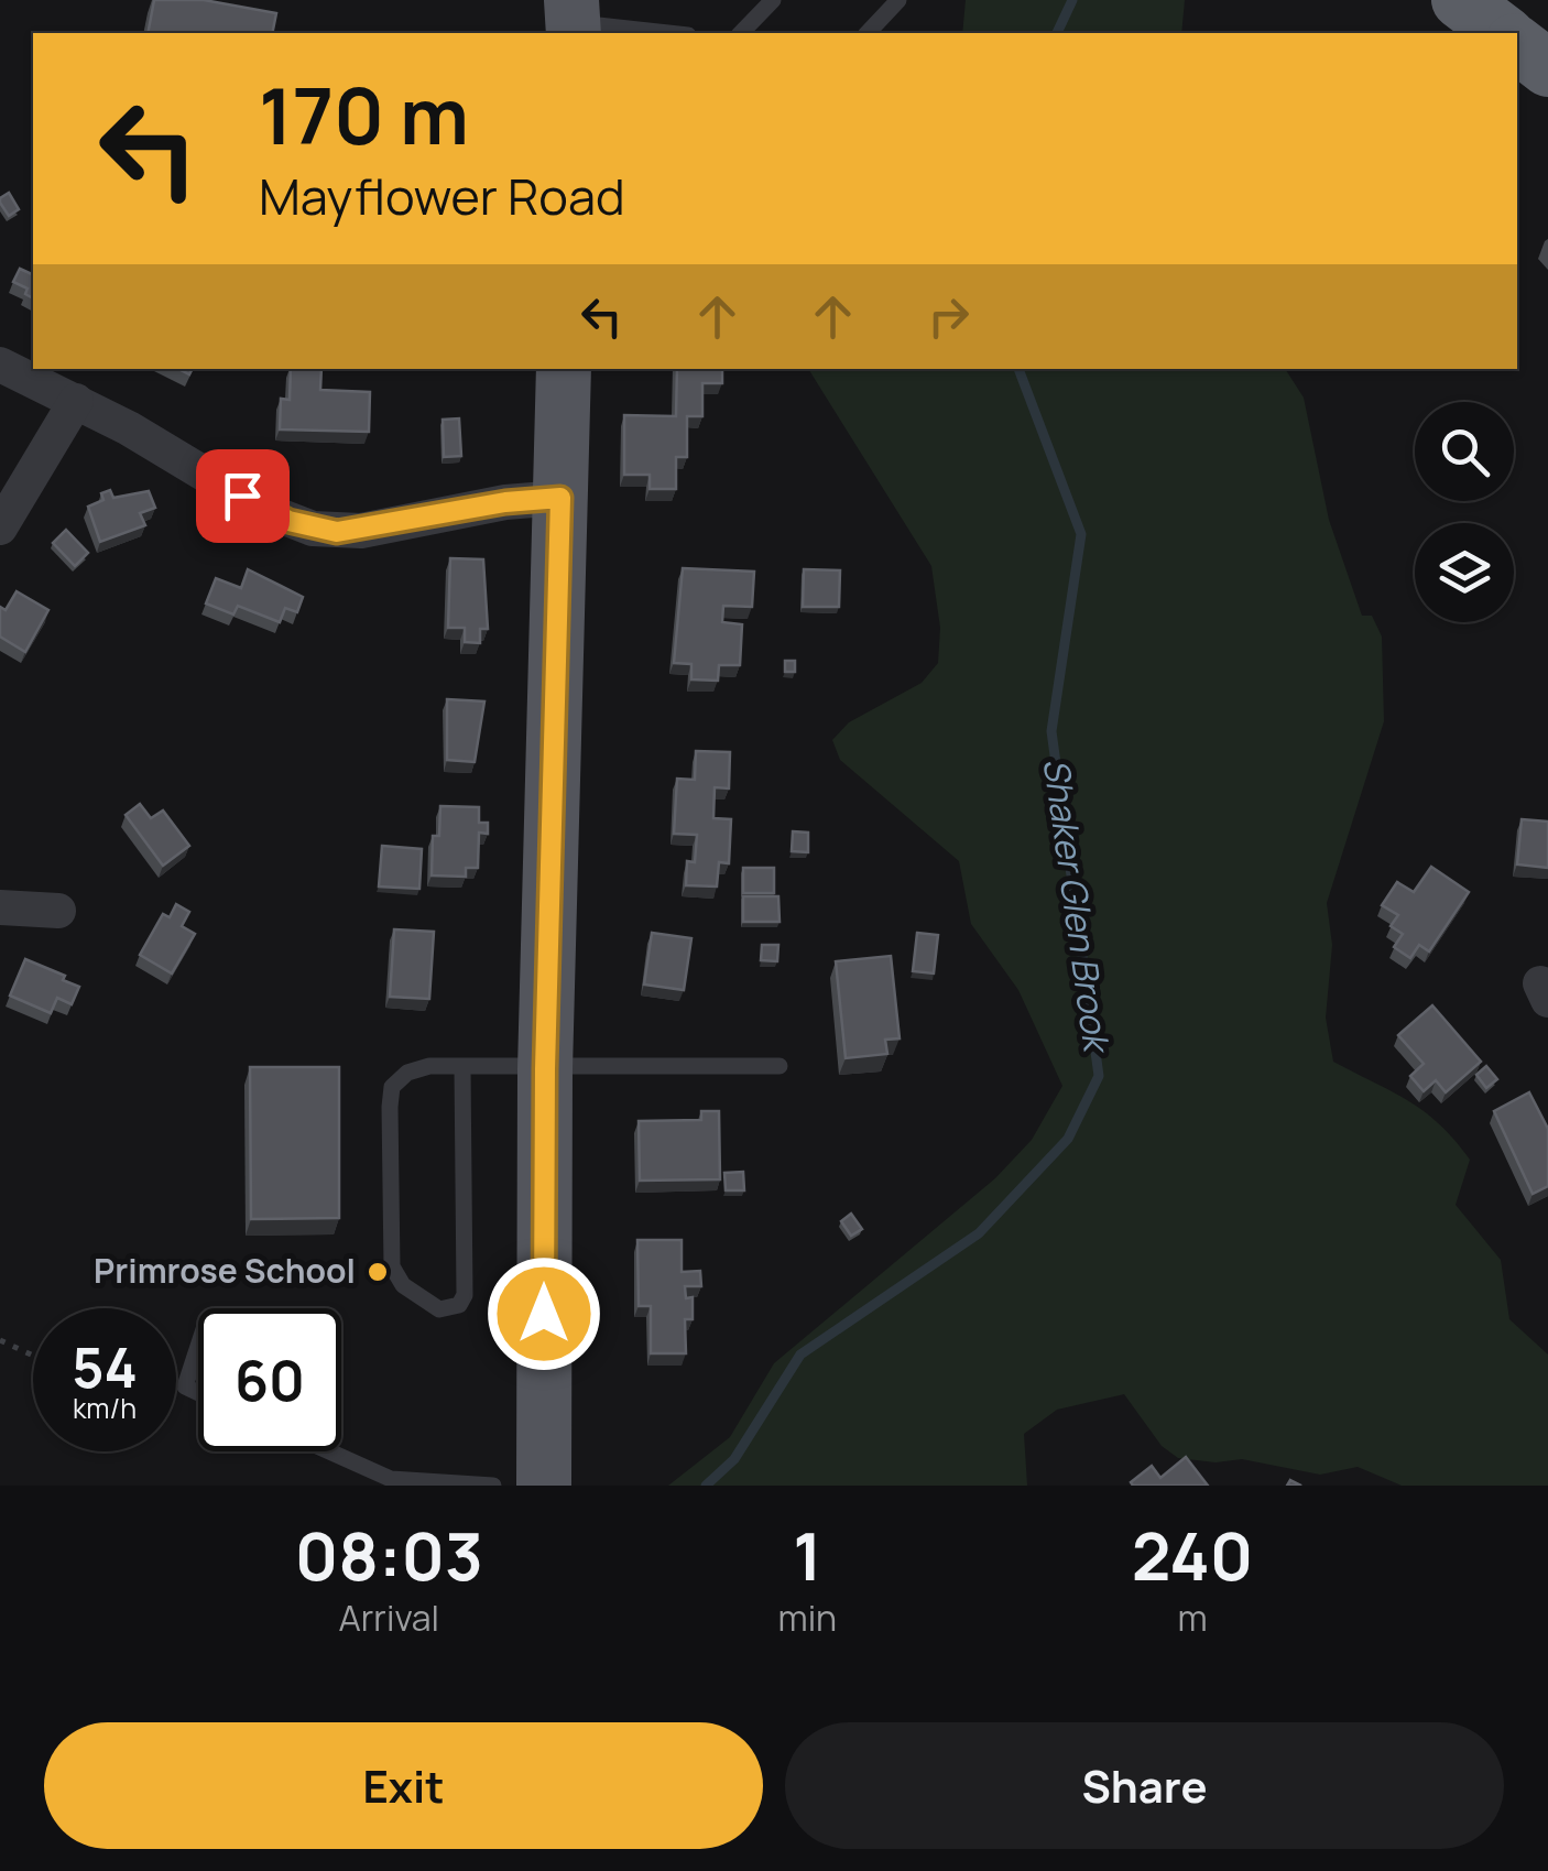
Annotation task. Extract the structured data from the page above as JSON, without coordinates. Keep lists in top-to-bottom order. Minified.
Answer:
{"water":["Shaker Glen Brook"],"places":["Primrose School"],"page":{"turn":["170 m","Mayflower Road"],"speed":"54 km/h","limit":"60","eta":["08:03","Arrival","1","min","240","m"],"buttons":["Exit","Share"]}}
